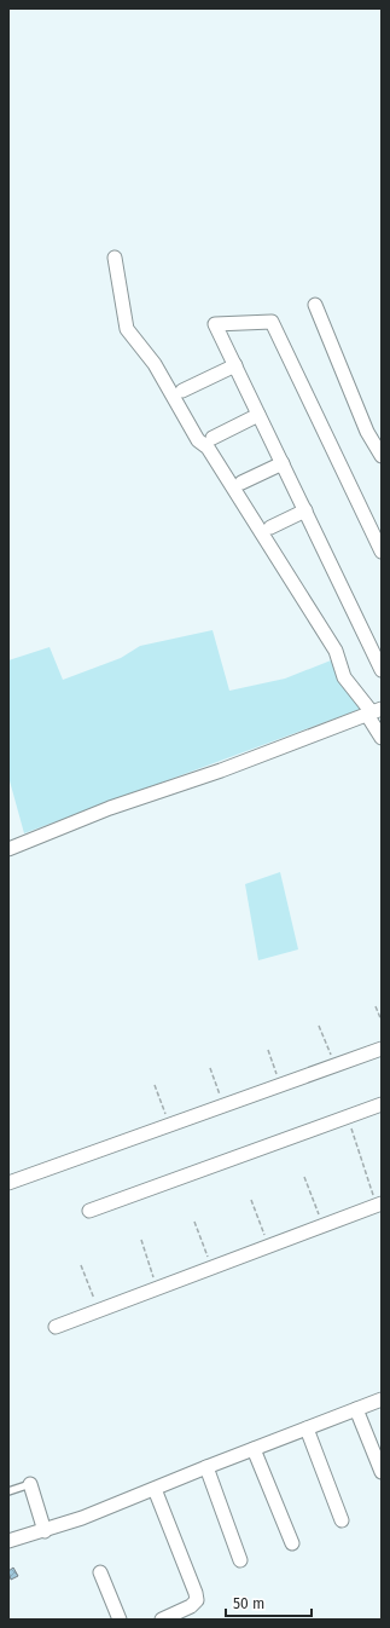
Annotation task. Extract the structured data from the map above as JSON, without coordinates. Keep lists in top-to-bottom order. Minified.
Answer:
{"scale_bar":"50 m"}
